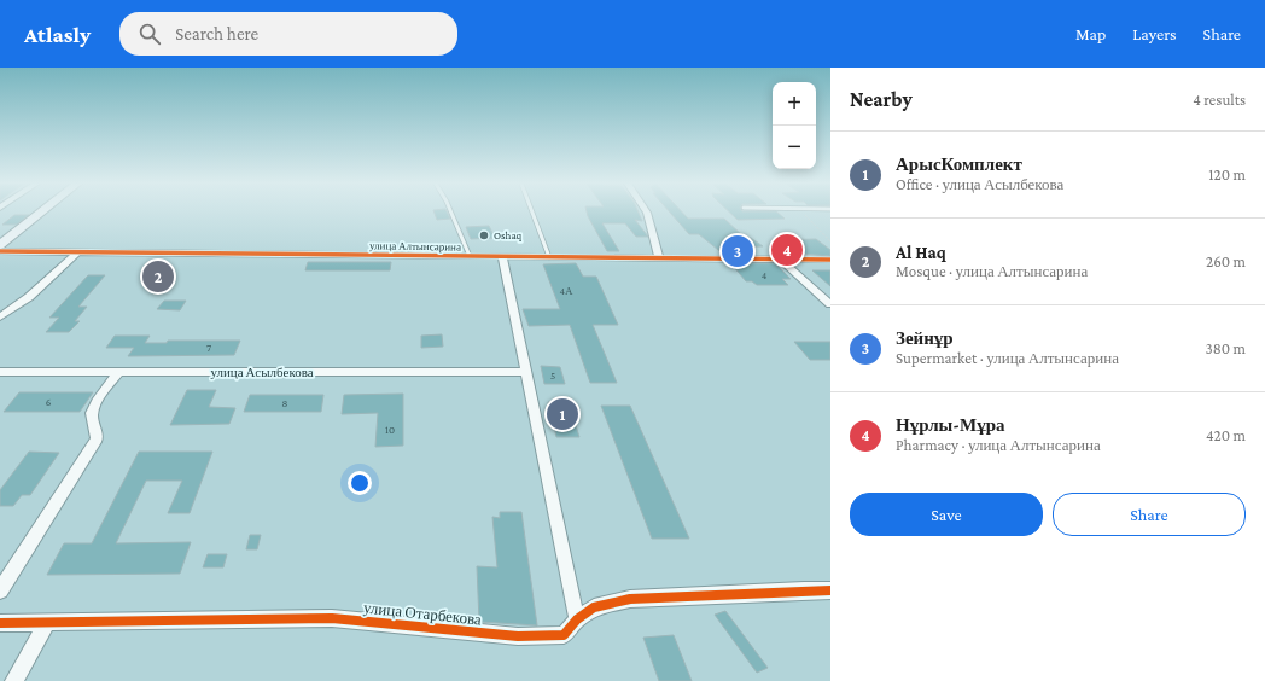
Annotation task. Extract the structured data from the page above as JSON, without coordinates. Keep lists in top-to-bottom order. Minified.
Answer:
{"streets":{"street":["улица Алтынсарина","улица Асылбекова","улица Отарбекова"]},"places":["Oshaq"],"house_numbers":["4","4А","7","5","6","8","10"],"page":{"header":"Atlasly","search":"Search here","nav":["Map","Layers","Share"],"heading":["Nearby","4 results"],"map_buttons":["+","−"],"list":[{"mark":"1","name":"АрысКомплект","note":"Office · улица Асылбекова","value":"120 m"},{"mark":"2","name":"Al Haq","note":"Mosque · улица Алтынсарина","value":"260 m"},{"mark":"3","name":"Зейнұр","note":"Supermarket · улица Алтынсарина","value":"380 m"},{"mark":"4","name":"Нұрлы-Мұра","note":"Pharmacy · улица Алтынсарина","value":"420 m"}],"pins":["4","3","2","1"],"buttons":["Save","Share"]}}
